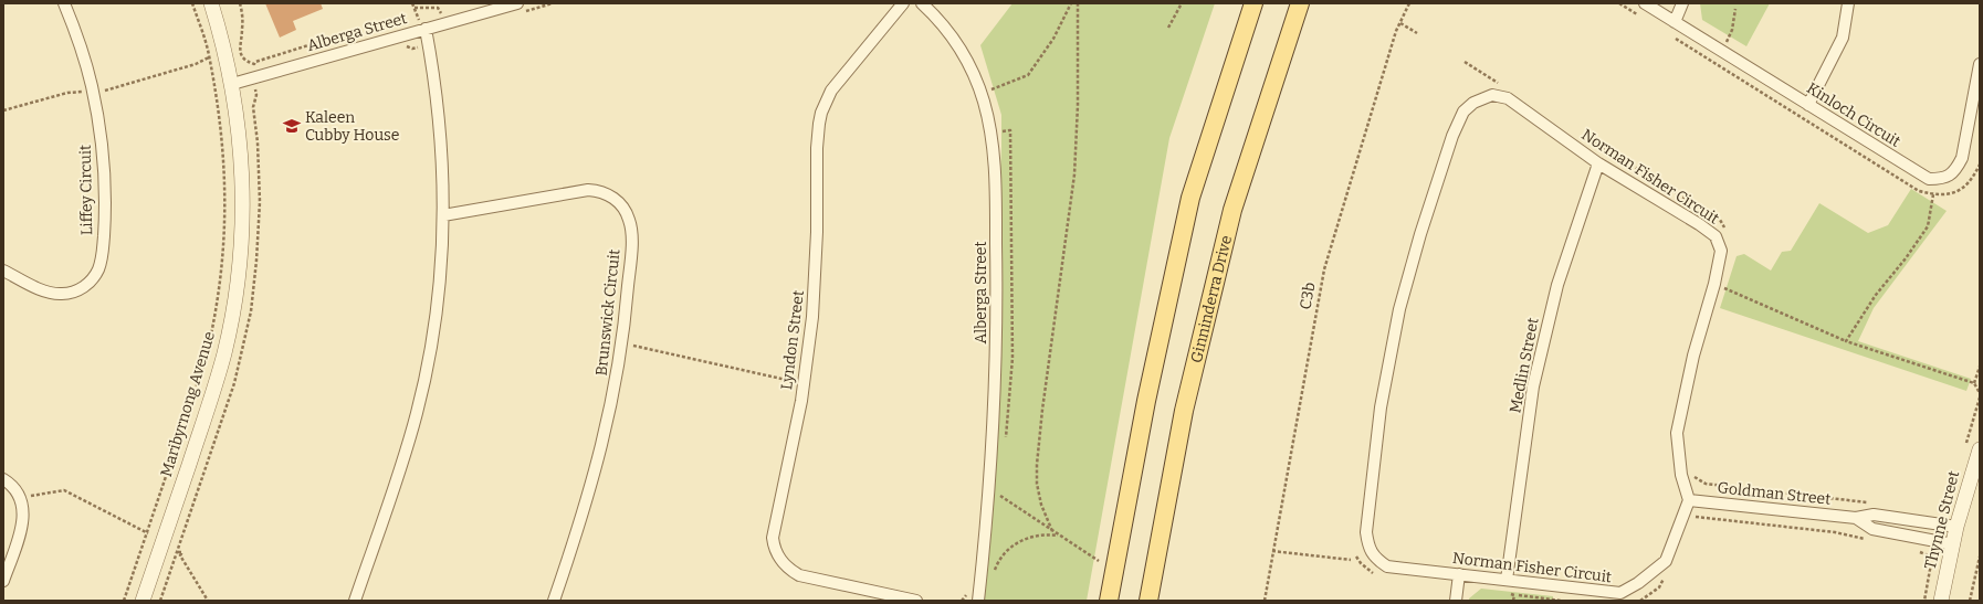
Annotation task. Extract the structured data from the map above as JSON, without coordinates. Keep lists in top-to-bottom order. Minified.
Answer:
{"streets":{"main road":["Ginninderra Drive"],"street":["Alberga Street","Kinloch Circuit","Norman Fisher Circuit","Liffey Circuit","Brunswick Circuit","Lyndon Street","Medlin Street","Maribyrnong Avenue","Goldman Street","Thynne Street"],"path":["C3b"]},"crossings":[["Alberga Street","Maribyrnong Avenue"],["Norman Fisher Circuit","Medlin Street"],["Norman Fisher Circuit","Goldman Street"],["Goldman Street","Thynne Street"]],"places":{"school or university":["Kaleen Cubby House"]}}
